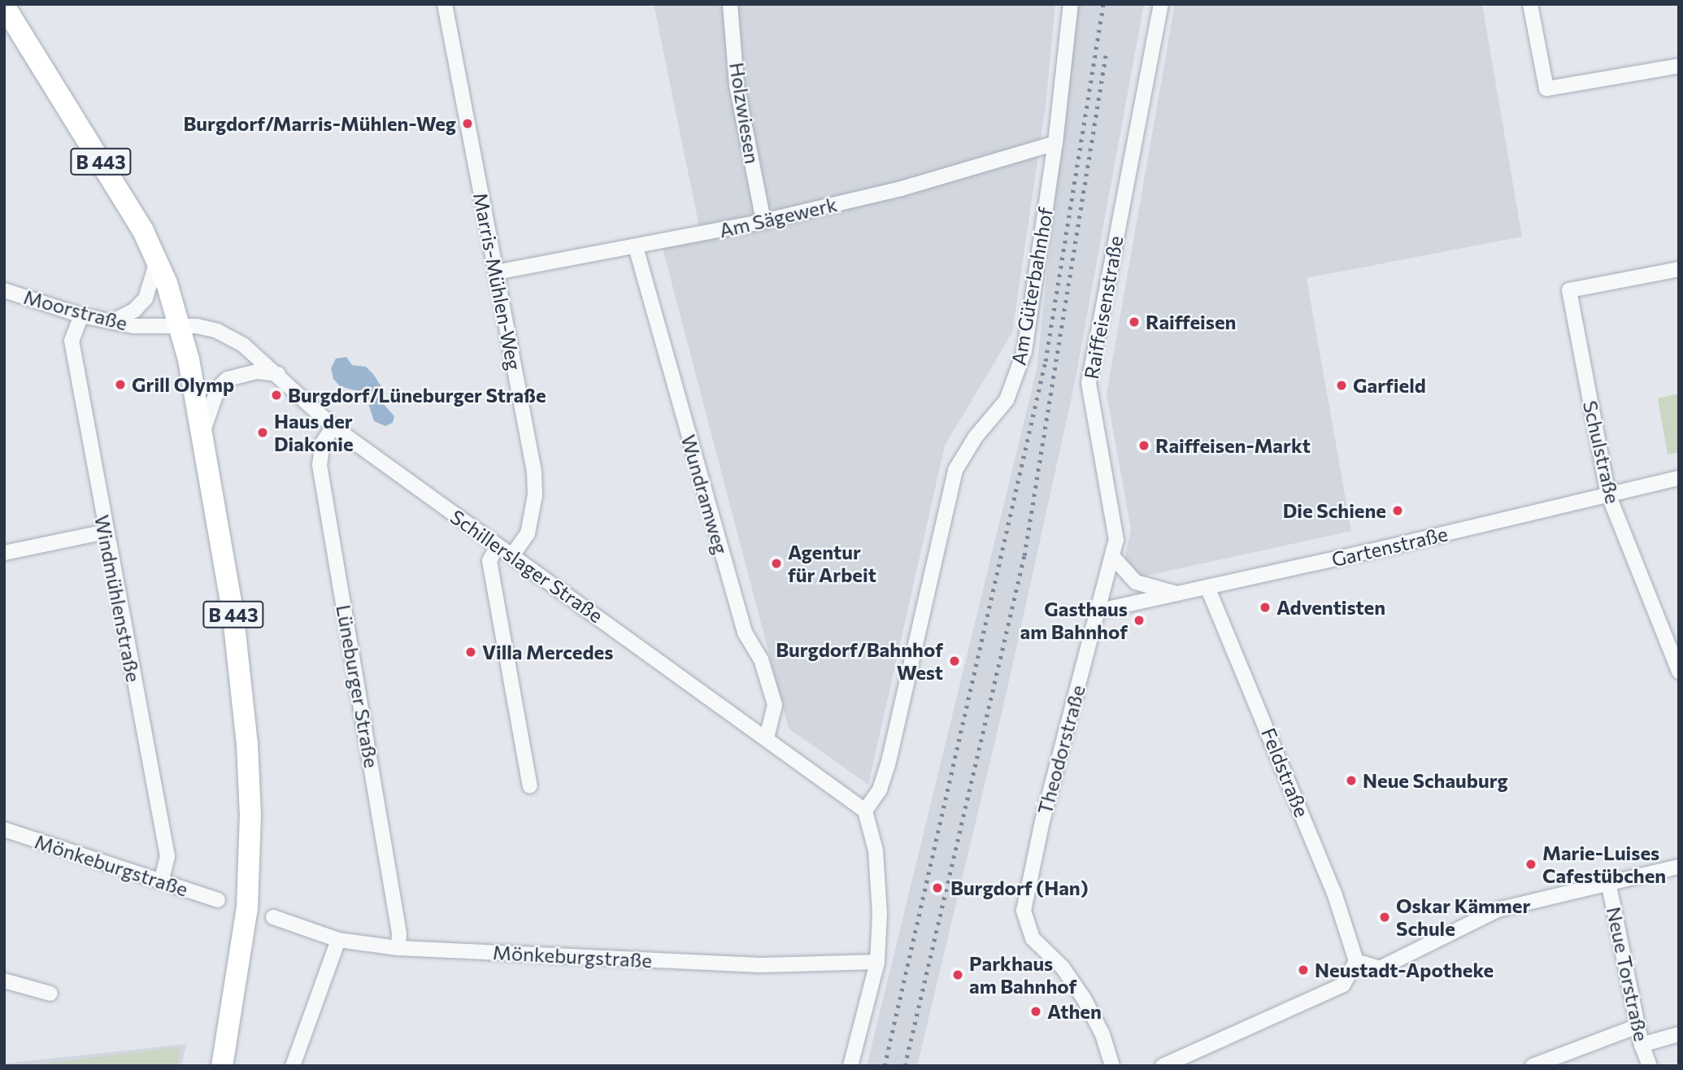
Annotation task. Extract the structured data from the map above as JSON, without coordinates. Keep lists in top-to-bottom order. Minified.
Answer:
{"streets":{"main road":["B 443"],"street":["Holzwiesen","Am Sägewerk","Marris-Mühlen-Weg","Am Güterbahnhof","Raiffeisenstraße","Moorstraße","Schulstraße","Wundramweg","Gartenstraße","Schillerslager Straße","Windmühlenstraße","Lüneburger Straße","Theodorstraße","Feldstraße","Mönkeburgstraße","Neue Torstraße"]},"crossings":[["Holzwiesen","Am Sägewerk"],["B 443","Moorstraße"],["B 443","Schillerslager Straße"],["Am Sägewerk","Marris-Mühlen-Weg"],["Am Sägewerk","Am Güterbahnhof"],["Am Sägewerk","Wundramweg"],["Marris-Mühlen-Weg","Schillerslager Straße"],["Am Güterbahnhof","Schillerslager Straße"],["Raiffeisenstraße","Gartenstraße"],["Raiffeisenstraße","Theodorstraße"],["Moorstraße","Schillerslager Straße"],["Moorstraße","Windmühlenstraße"],["Schulstraße","Gartenstraße"],["Wundramweg","Schillerslager Straße"],["Gartenstraße","Theodorstraße"],["Gartenstraße","Feldstraße"],["Schillerslager Straße","Lüneburger Straße"],["Windmühlenstraße","Mönkeburgstraße"],["Lüneburger Straße","Mönkeburgstraße"]],"places":["Burgdorf/Marris-Mühlen-Weg","Raiffeisen","Grill Olymp","Garfield","Burgdorf/Lüneburger Straße","Haus der Diakonie","Raiffeisen-Markt","Die Schiene","Agentur für Arbeit","Adventisten","Gasthaus am Bahnhof","Villa Mercedes","Burgdorf/Bahnhof West","Neue Schauburg","Marie-Luises Cafestübchen","Burgdorf (Han)","Oskar Kämmer Schule","Neustadt-Apotheke","Parkhaus am Bahnhof","Athen"]}
